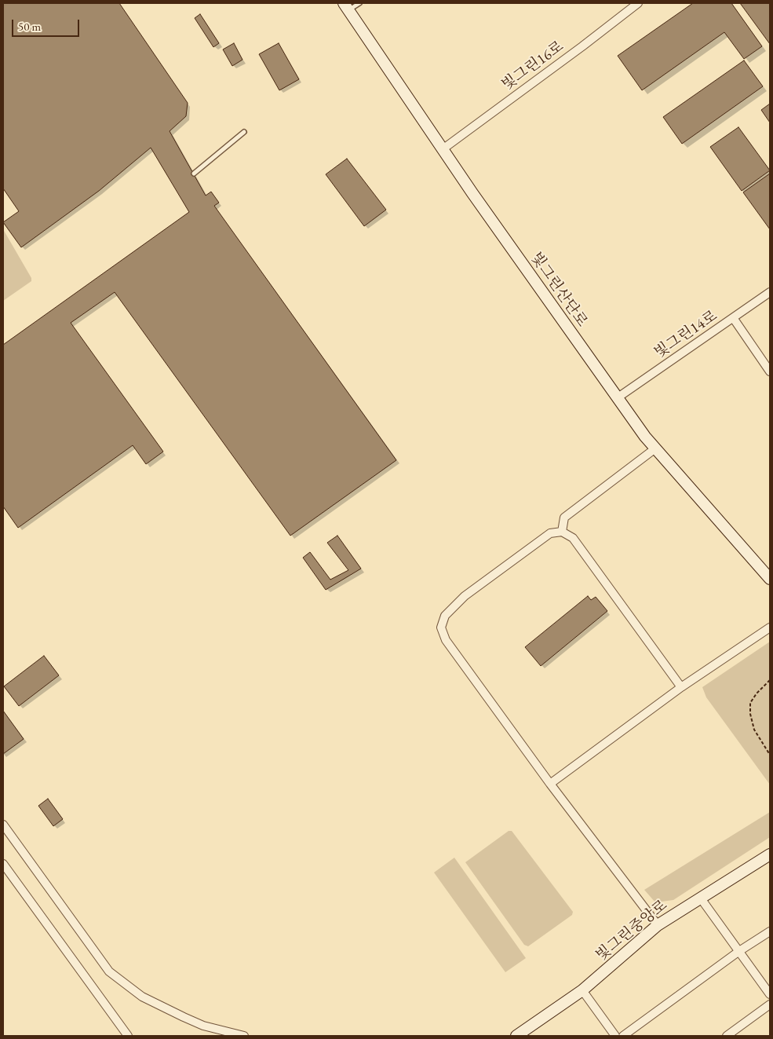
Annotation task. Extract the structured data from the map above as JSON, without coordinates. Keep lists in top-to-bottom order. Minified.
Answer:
{"streets":{"street":["빛그린16로","빛그린산단로","빛그린14로","빛그린중앙로"]},"crossings":[["빛그린16로","빛그린산단로"],["빛그린산단로","빛그린14로"]],"scale_bar":"50 m"}
